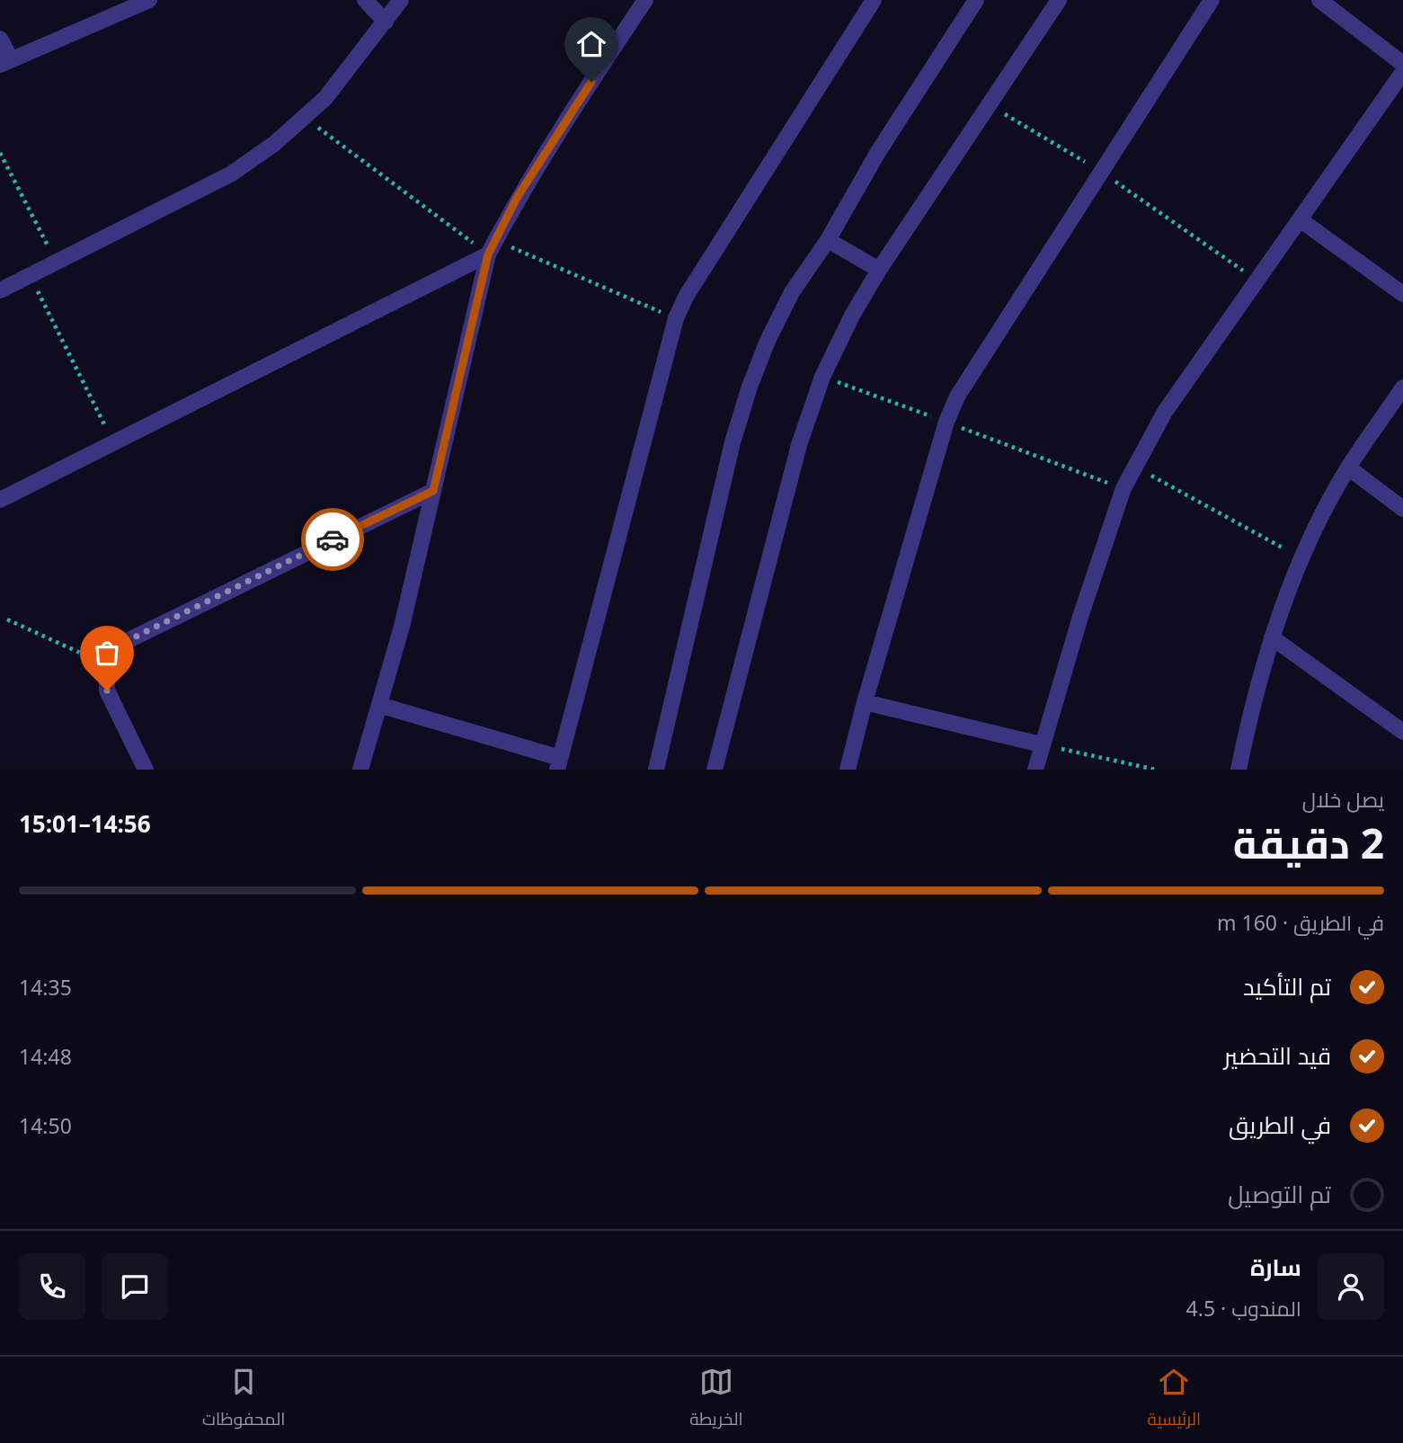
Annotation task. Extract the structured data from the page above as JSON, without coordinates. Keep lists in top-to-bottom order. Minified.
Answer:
{"page":{"heading":["2 دقيقة","يصل خلال","14:56–15:01"],"panel":["سارة","المندوب · 4.5"],"bar":"في الطريق · 160 m","list":[["تم التأكيد","14:35"],["قيد التحضير","14:48"],["في الطريق","14:50"],"تم التوصيل"],"tabs":["الرئيسية","الخريطة","المحفوظات"]}}
